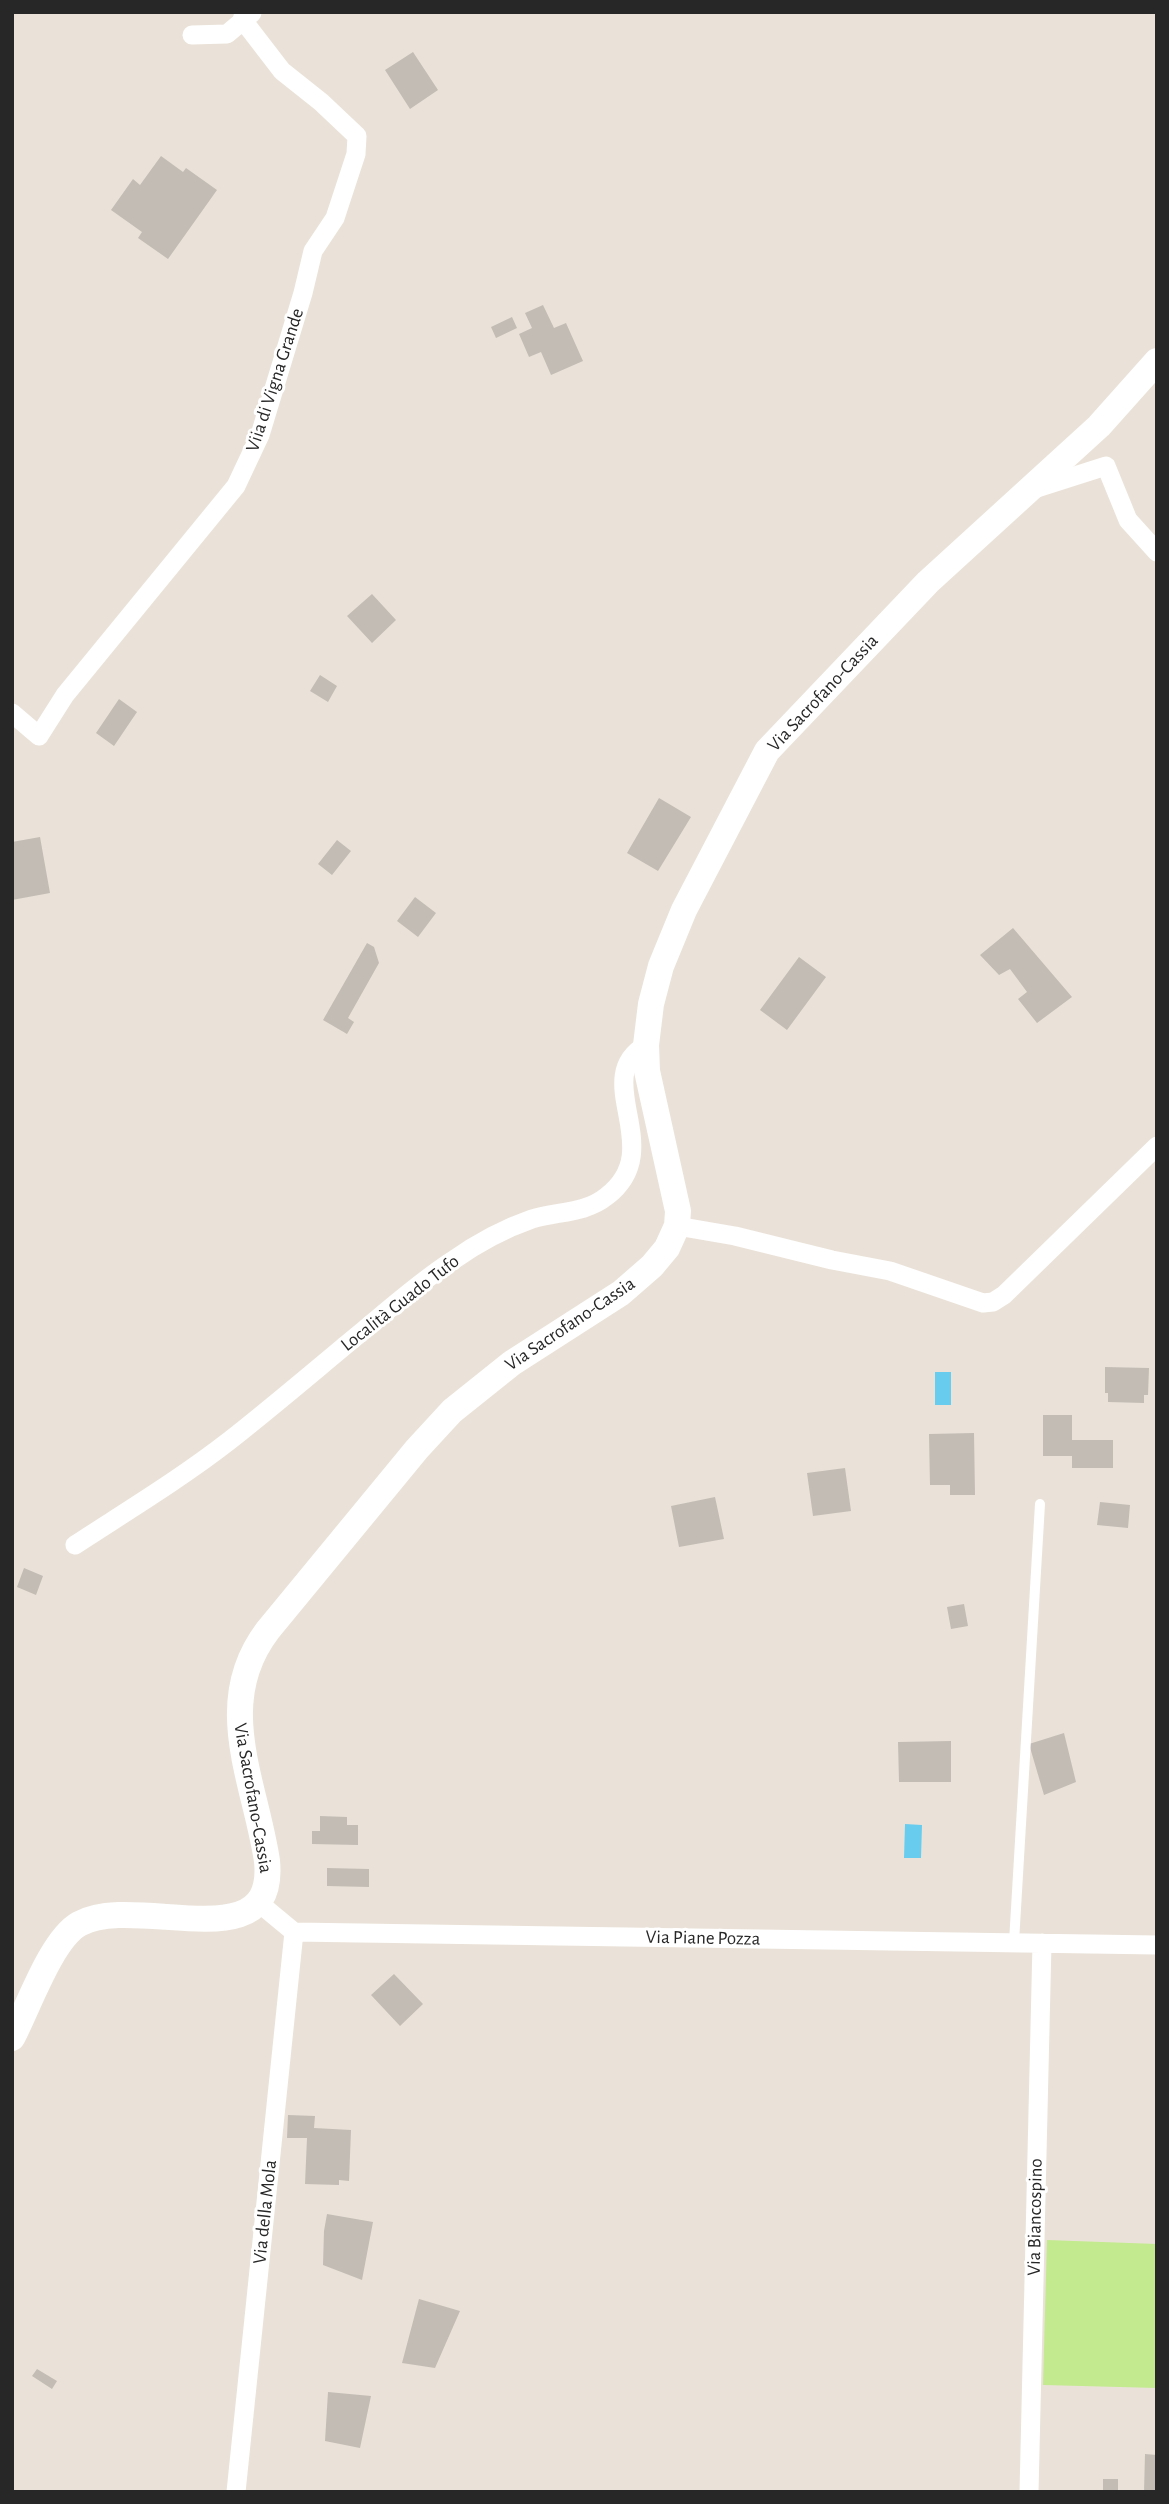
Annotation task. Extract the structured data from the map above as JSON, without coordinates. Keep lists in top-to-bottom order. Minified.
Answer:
{"streets":{"street":["Viia di Vigna Grande","Via Sacrofano-Cassia","Località Guado Tufo","Via Piane Pozza","Via della Mola","Via Biancospino"]},"crossings":[["Via Sacrofano-Cassia","Località Guado Tufo"],["Via Piane Pozza","Via della Mola"],["Via Piane Pozza","Via Biancospino"]]}
